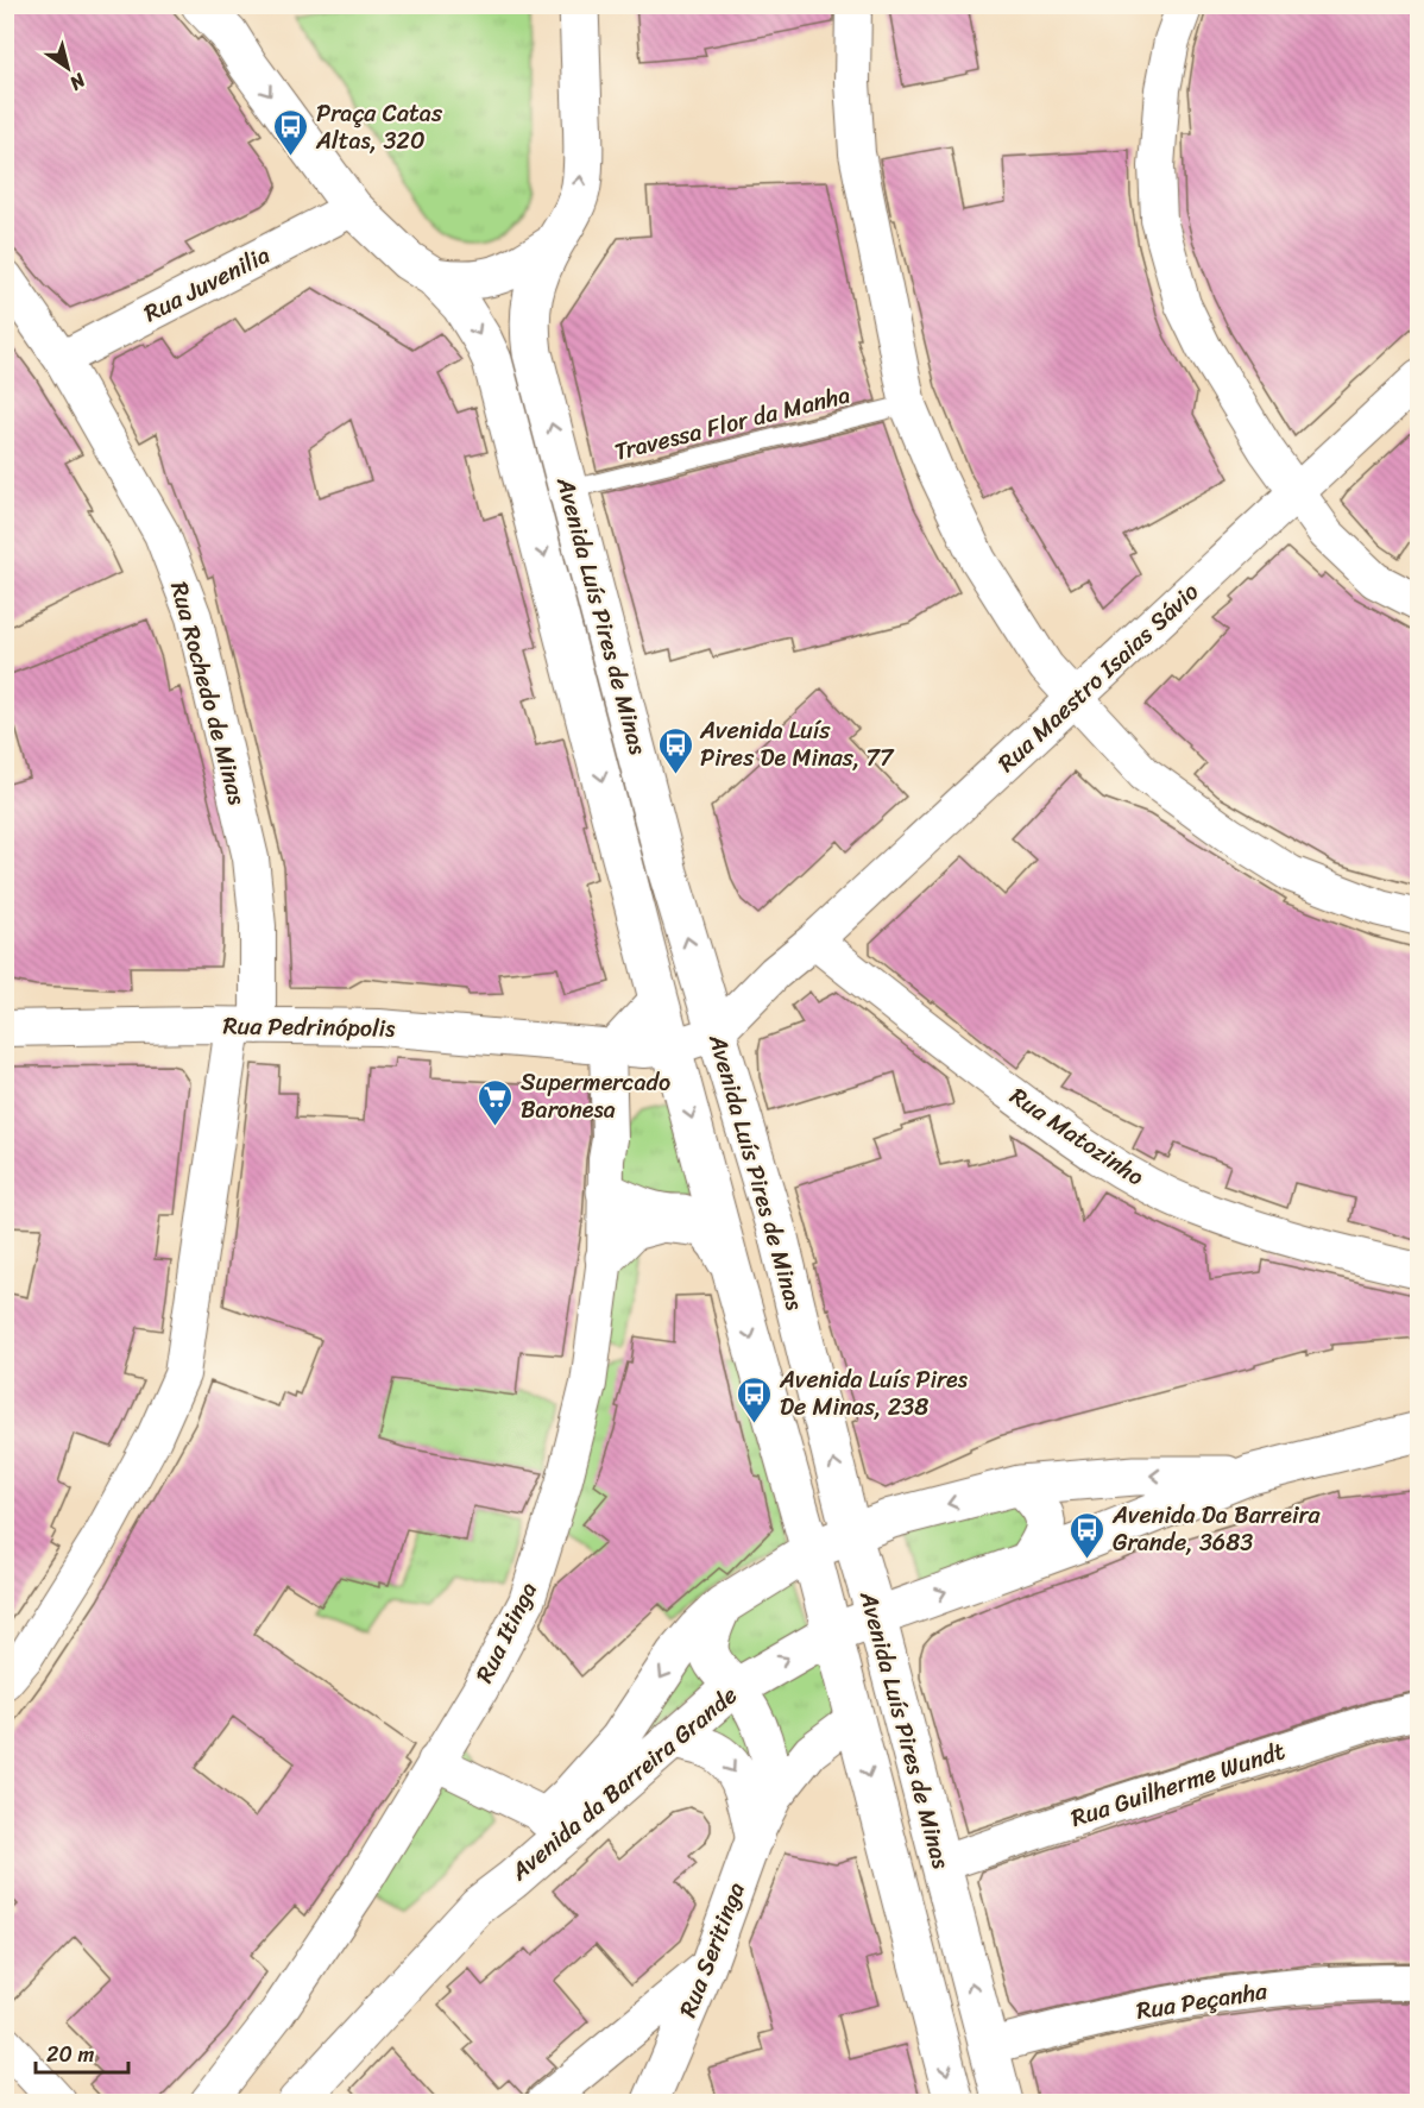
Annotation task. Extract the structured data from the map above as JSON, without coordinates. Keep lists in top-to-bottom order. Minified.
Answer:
{"streets":{"main road":["Avenida Luís Pires de Minas","Avenida da Barreira Grande"],"street":["Rua Juvenilia","Rua Maestro Isaias Sávio","Rua Rochedo de Minas","Rua Pedrinópolis","Rua Matozinho","Rua Itinga","Rua Guilherme Wundt","Rua Seritinga","Rua Peçanha"],"lane":["Travessa Flor da Manha"]},"crossings":[["Rua Juvenilia","Rua Rochedo de Minas"],["Travessa Flor da Manha","Avenida Luís Pires de Minas"],["Avenida Luís Pires de Minas","Rua Maestro Isaias Sávio"],["Avenida Luís Pires de Minas","Rua Pedrinópolis"],["Avenida Luís Pires de Minas","Avenida da Barreira Grande"],["Avenida Luís Pires de Minas","Rua Guilherme Wundt"],["Avenida Luís Pires de Minas","Rua Seritinga"],["Avenida Luís Pires de Minas","Rua Peçanha"],["Rua Maestro Isaias Sávio","Rua Pedrinópolis"],["Rua Maestro Isaias Sávio","Rua Matozinho"],["Rua Rochedo de Minas","Rua Pedrinópolis"],["Rua Pedrinópolis","Rua Itinga"]],"places":{"bus stop":["Praça Catas Altas, 320","Avenida Luís Pires De Minas, 77","Avenida Luís Pires De Minas, 238","Avenida Da Barreira Grande, 3683"],"supermarket":["Supermercado Baronesa"]},"scale_bar":"20 m","north":"bottom right"}
